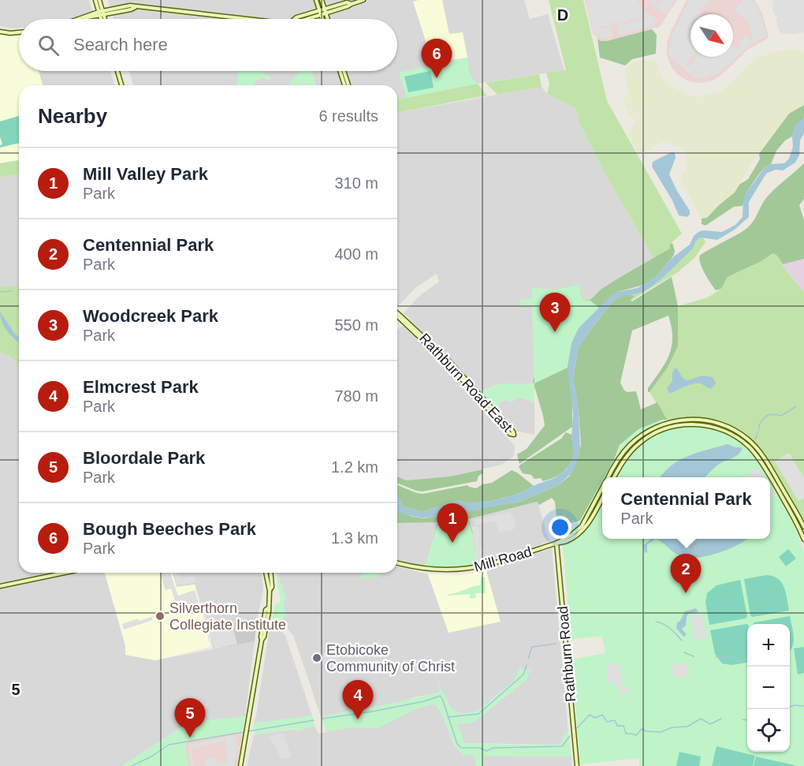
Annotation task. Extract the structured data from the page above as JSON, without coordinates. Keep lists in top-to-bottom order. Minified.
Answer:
{"streets":{"street":["Rathburn Road East","Mill Road","Rathburn Road"]},"crossings":[["Mill Road","Rathburn Road"]],"places":["Silverthorn Collegiate Institute","Etobicoke Community of Christ"],"north":"bottom right","page":{"search":"Search here","pins":["6","3","1","2","4","5"],"heading":["Nearby","6 results"],"list":[{"mark":"1","name":"Mill Valley Park","note":"Park","value":"310 m"},{"mark":"2","name":"Centennial Park","note":"Park","value":"400 m"},{"mark":"3","name":"Woodcreek Park","note":"Park","value":"550 m"},{"mark":"4","name":"Elmcrest Park","note":"Park","value":"780 m"},{"mark":"5","name":"Bloordale Park","note":"Park","value":"1.2 km"},{"mark":"6","name":"Bough Beeches Park","note":"Park","value":"1.3 km"}],"popup":["Centennial Park","Park"],"map_buttons":["+","−"]},"grid":{"columns":["D"],"rows":["5"]}}
